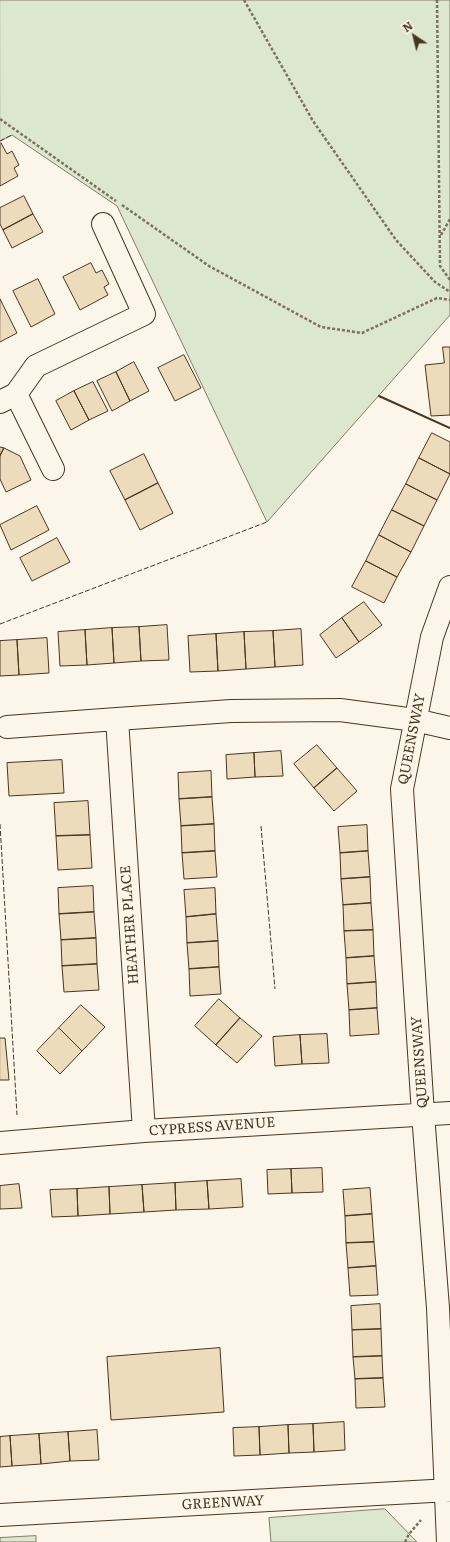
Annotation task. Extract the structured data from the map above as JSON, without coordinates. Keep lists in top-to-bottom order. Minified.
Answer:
{"streets":{"street":["QUEENSWAY","HEATHER PLACE","CYPRESS AVENUE","GREENWAY"]},"crossings":[["QUEENSWAY","CYPRESS AVENUE"],["QUEENSWAY","GREENWAY"],["HEATHER PLACE","CYPRESS AVENUE"]],"north":"top left"}
